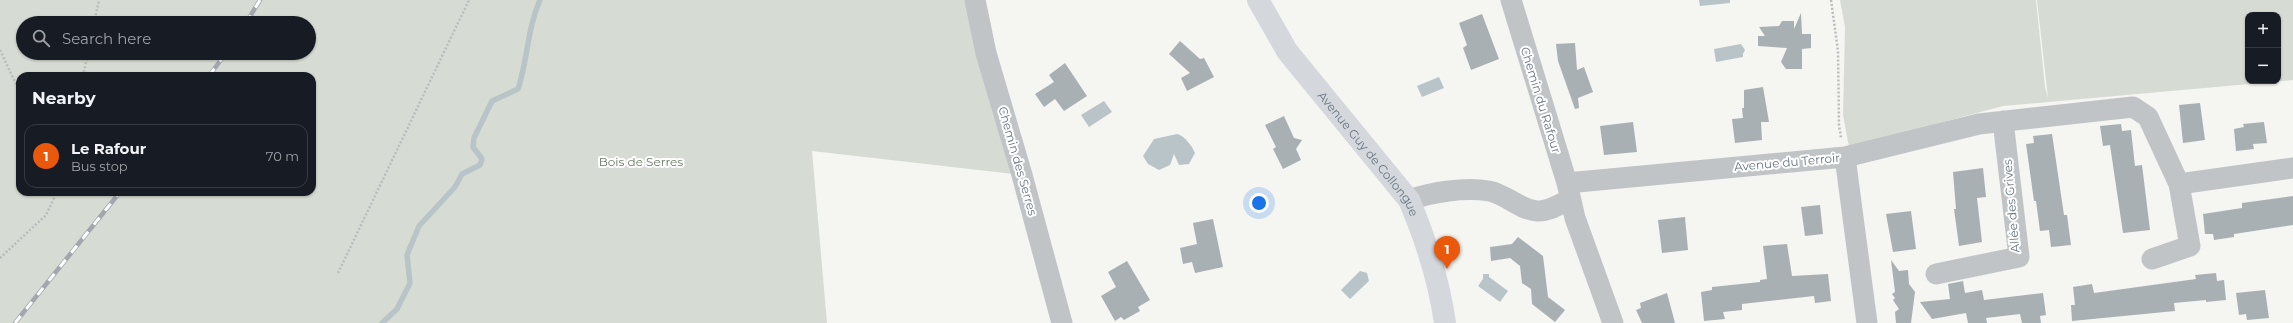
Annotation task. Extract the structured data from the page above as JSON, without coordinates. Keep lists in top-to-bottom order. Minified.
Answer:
{"streets":{"main road":["Avenue Guy de Collongue"],"street":["Chemin du Rafour","Chemin des Serres","Avenue du Terroir","Allée des Grives"]},"crossings":[["Chemin du Rafour","Avenue du Terroir"],["Avenue du Terroir","Allée des Grives"]],"parks":["Bois de Serres"],"page":{"map_buttons":["+","−"],"search":"Search here","heading":"Nearby","list":[{"mark":"1","name":"Le Rafour","note":"Bus stop","value":"70 m"}],"pins":"1"}}
